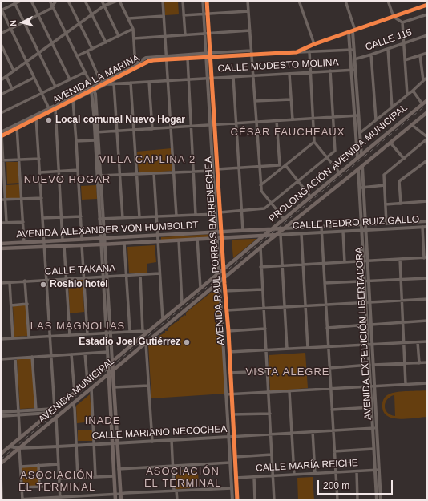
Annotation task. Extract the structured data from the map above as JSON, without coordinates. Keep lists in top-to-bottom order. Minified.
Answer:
{"streets":{"main road":["PROLONGACIÓN AVENIDA MUNICIPAL","CALLE PEDRO RUIZ GALLO","AVENIDA ALEXANDER VON HUMBOLDT","AVENIDA MUNICIPAL"],"street":["CALLE 115","CALLE MODESTO MOLINA","AVENIDA LA MARINA","AVENIDA RAÚL PORRAS BARRENECHEA","CALLE TAKANA","AVENIDA EXPEDICIÓN LIBERTADORA","CALLE MARIANO NECOCHEA","CALLE MARÍA REICHE"]},"crossings":[["CALLE MODESTO MOLINA","AVENIDA LA MARINA"],["CALLE MODESTO MOLINA","AVENIDA RAÚL PORRAS BARRENECHEA"],["AVENIDA LA MARINA","AVENIDA RAÚL PORRAS BARRENECHEA"],["PROLONGACIÓN AVENIDA MUNICIPAL","CALLE PEDRO RUIZ GALLO"],["PROLONGACIÓN AVENIDA MUNICIPAL","AVENIDA ALEXANDER VON HUMBOLDT"],["PROLONGACIÓN AVENIDA MUNICIPAL","AVENIDA EXPEDICIÓN LIBERTADORA"],["PROLONGACIÓN AVENIDA MUNICIPAL","AVENIDA MUNICIPAL"],["CALLE PEDRO RUIZ GALLO","AVENIDA ALEXANDER VON HUMBOLDT"],["CALLE PEDRO RUIZ GALLO","AVENIDA EXPEDICIÓN LIBERTADORA"],["AVENIDA ALEXANDER VON HUMBOLDT","AVENIDA RAÚL PORRAS BARRENECHEA"],["AVENIDA RAÚL PORRAS BARRENECHEA","AVENIDA MUNICIPAL"],["AVENIDA RAÚL PORRAS BARRENECHEA","CALLE MARIANO NECOCHEA"],["AVENIDA RAÚL PORRAS BARRENECHEA","CALLE MARÍA REICHE"],["AVENIDA EXPEDICIÓN LIBERTADORA","CALLE MARIANO NECOCHEA"],["AVENIDA EXPEDICIÓN LIBERTADORA","CALLE MARÍA REICHE"],["AVENIDA MUNICIPAL","CALLE MARIANO NECOCHEA"]],"districts":["CÉSAR FAUCHEAUX","VILLA CAPLINA 2","NUEVO HOGAR","LAS MAGNOLIAS","VISTA ALEGRE","INADE","ASOCIACIÓN EL TERMINAL","ASOCIACIÓN EL TERMINAL"],"places":["Local comunal Nuevo Hogar","Roshio hotel","Estadio Joel Gutiérrez"],"scale_bar":"200 m","north":"left"}
